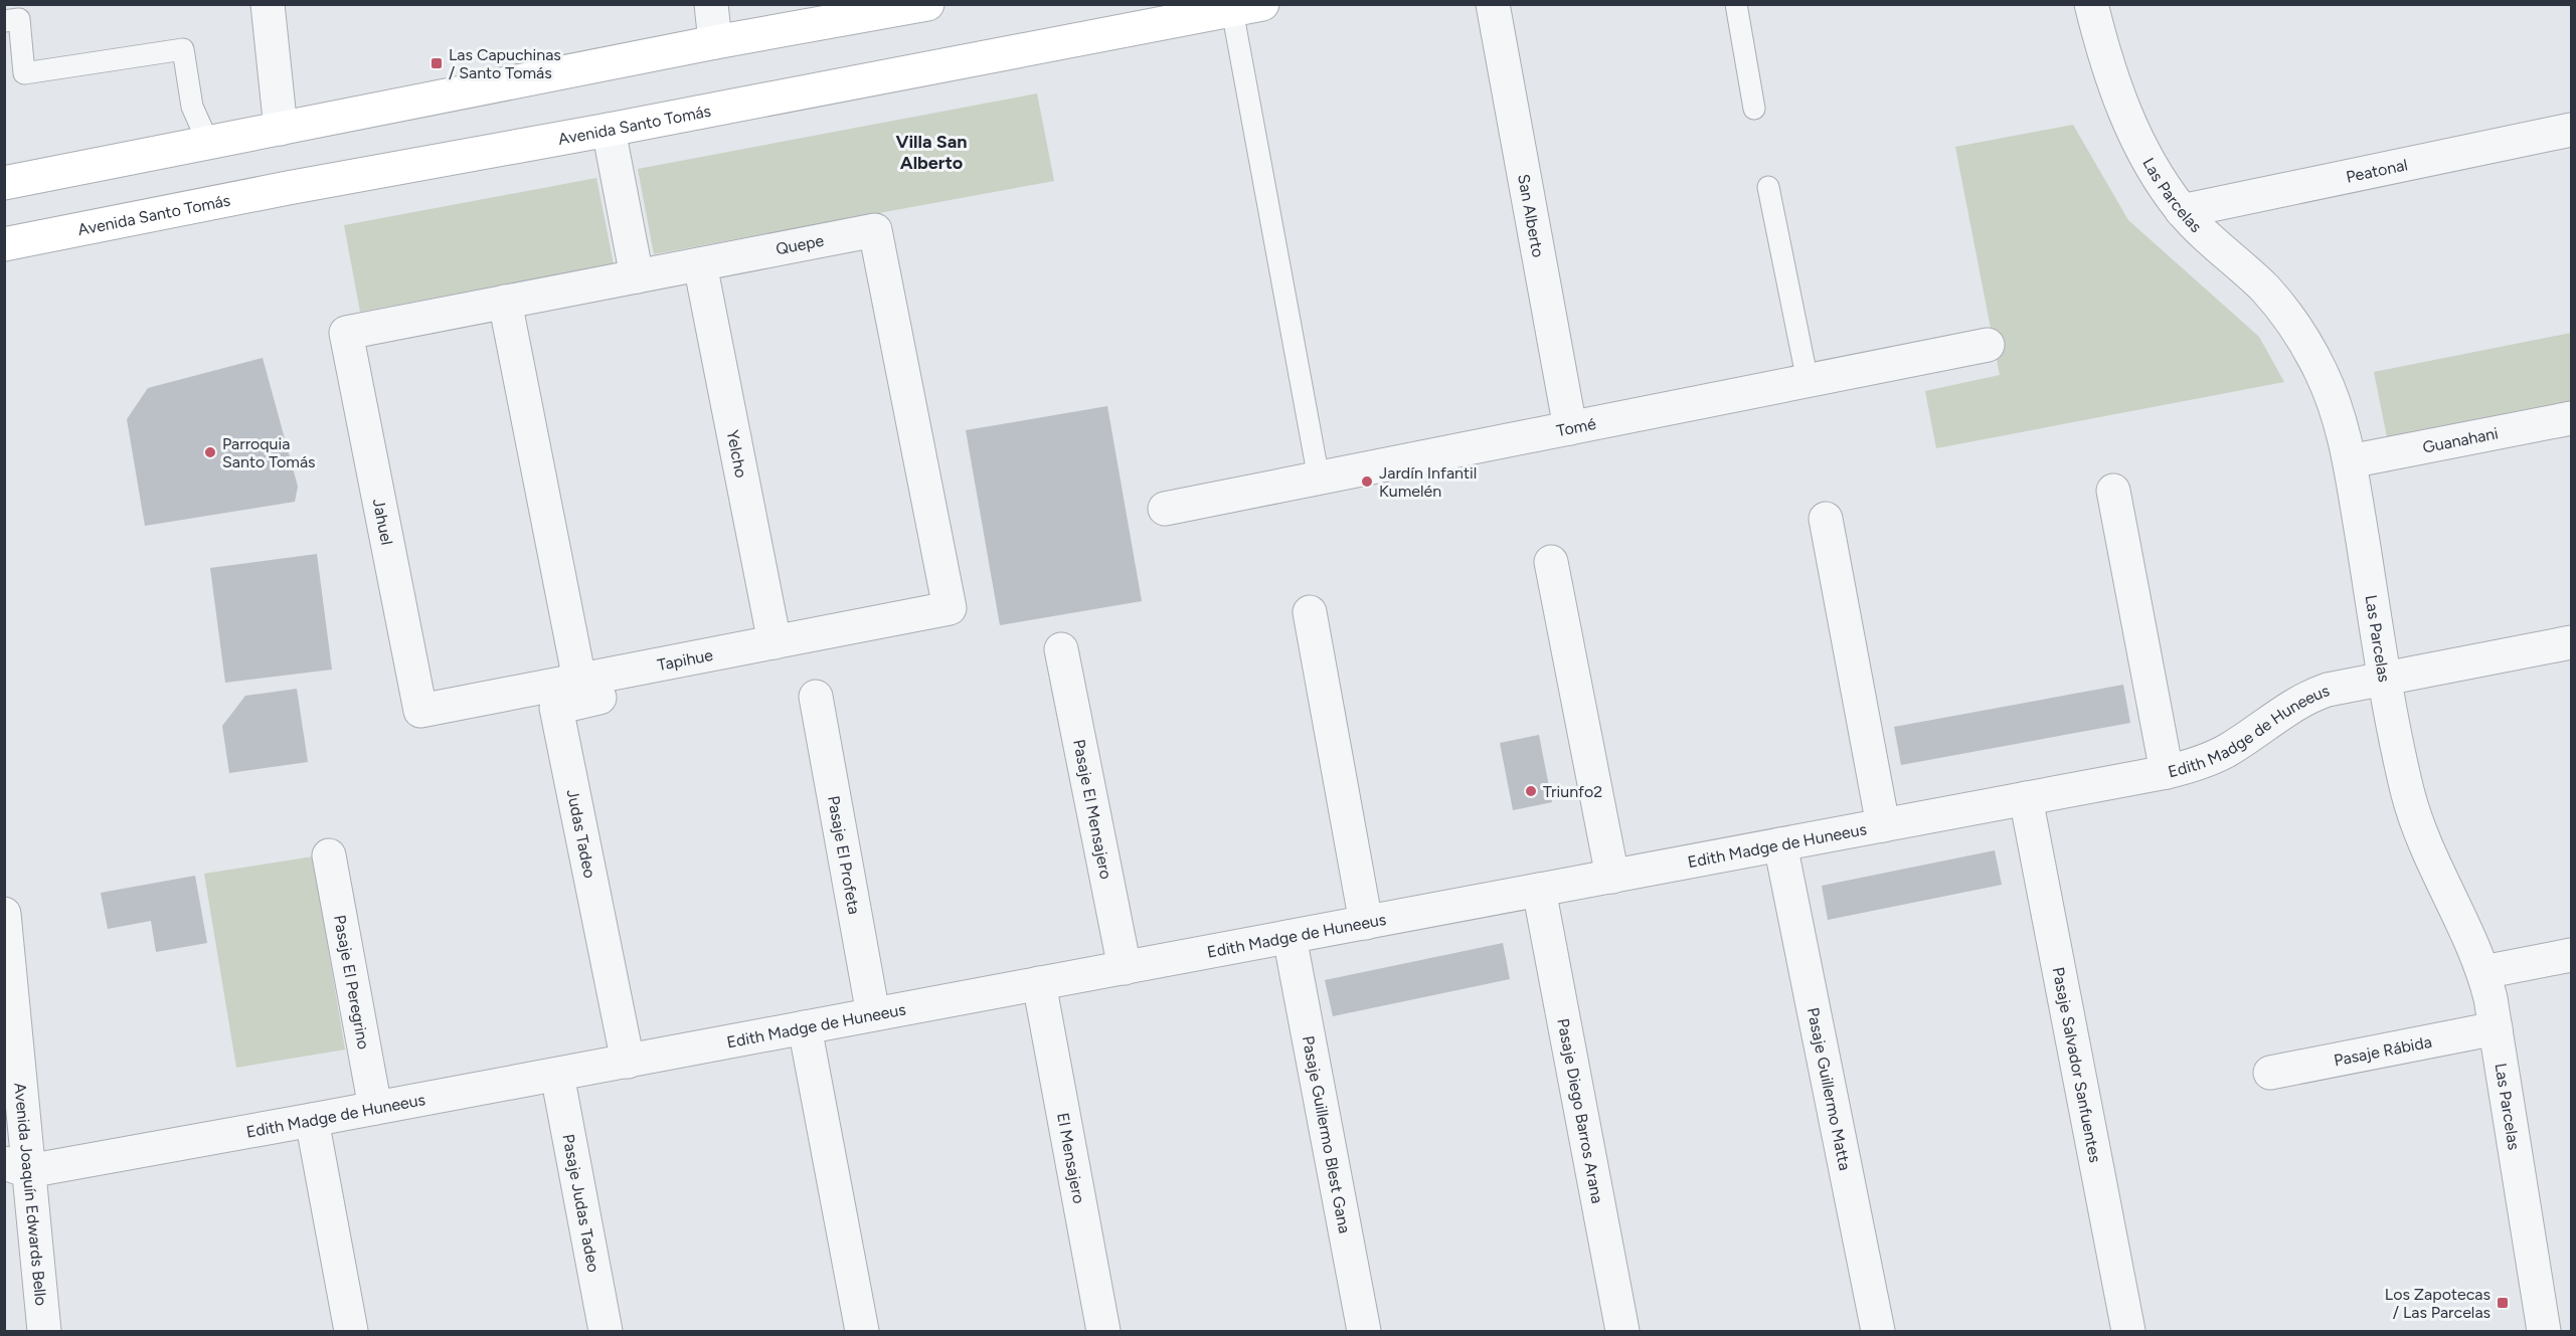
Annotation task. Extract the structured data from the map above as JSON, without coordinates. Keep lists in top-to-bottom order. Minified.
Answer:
{"streets":{"main road":["Avenida Santo Tomás"],"street":["Peatonal","Las Parcelas","San Alberto","Quepe","Tomé","Guanahani","Yelcho","Jahuel","Tapihue","Edith Madge de Huneeus","Pasaje El Mensajero","Judas Tadeo","Pasaje El Profeta","Pasaje El Peregrino","Pasaje Rábida","Pasaje Salvador Sanfuentes","Pasaje Guillermo Matta","Pasaje Diego Barros Arana","Pasaje Guillermo Blest Gana","El Mensajero","Avenida Joaquín Edwards Bello","Pasaje Judas Tadeo"]},"crossings":[["Peatonal","Las Parcelas"],["Las Parcelas","Guanahani"],["Las Parcelas","Edith Madge de Huneeus"],["Las Parcelas","Pasaje Rábida"],["San Alberto","Tomé"],["Quepe","Yelcho"],["Quepe","Jahuel"],["Quepe","Tapihue"],["Yelcho","Tapihue"],["Jahuel","Tapihue"],["Edith Madge de Huneeus","Pasaje El Mensajero"],["Edith Madge de Huneeus","Judas Tadeo"],["Edith Madge de Huneeus","Pasaje El Profeta"],["Edith Madge de Huneeus","Pasaje El Peregrino"],["Edith Madge de Huneeus","Pasaje Salvador Sanfuentes"],["Edith Madge de Huneeus","Pasaje Guillermo Matta"],["Edith Madge de Huneeus","Pasaje Diego Barros Arana"],["Edith Madge de Huneeus","Pasaje Guillermo Blest Gana"],["Edith Madge de Huneeus","El Mensajero"],["Edith Madge de Huneeus","Avenida Joaquín Edwards Bello"],["Edith Madge de Huneeus","Pasaje Judas Tadeo"]],"districts":["Villa San Alberto"],"places":{"transit":["Las Capuchinas / Santo Tomás","Los Zapotecas / Las Parcelas"],"other":["Parroquia Santo Tomás","Jardín Infantil Kumelén","Triunfo2"]}}
